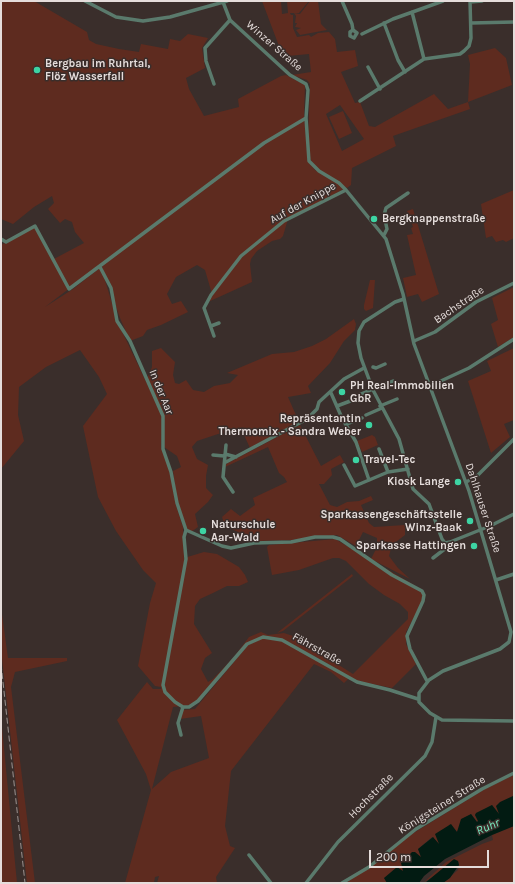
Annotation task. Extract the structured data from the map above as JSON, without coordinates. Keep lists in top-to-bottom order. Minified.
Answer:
{"streets":{"street":["Winzer Straße","Auf der Knippe","Bachstraße","In der Aar","Dahlhauser Straße","Fährstraße","Hochstraße","Königsteiner Straße"]},"crossings":[["Winzer Straße","Auf der Knippe"],["Winzer Straße","Dahlhauser Straße"],["Auf der Knippe","Dahlhauser Straße"],["Bachstraße","Dahlhauser Straße"]],"water":["Ruhr"],"places":["Bergbau im Ruhrtal, Flöz Wasserfall","Bergknappenstraße","PH Real-Immobilien GbR","Repräsentantin Thermomix - Sandra Weber","Travel-Tec","Kiosk Lange","Sparkassengeschäftsstelle Winz-Baak","Naturschule Aar-Wald","Sparkasse Hattingen"],"scale_bar":"200 m"}
